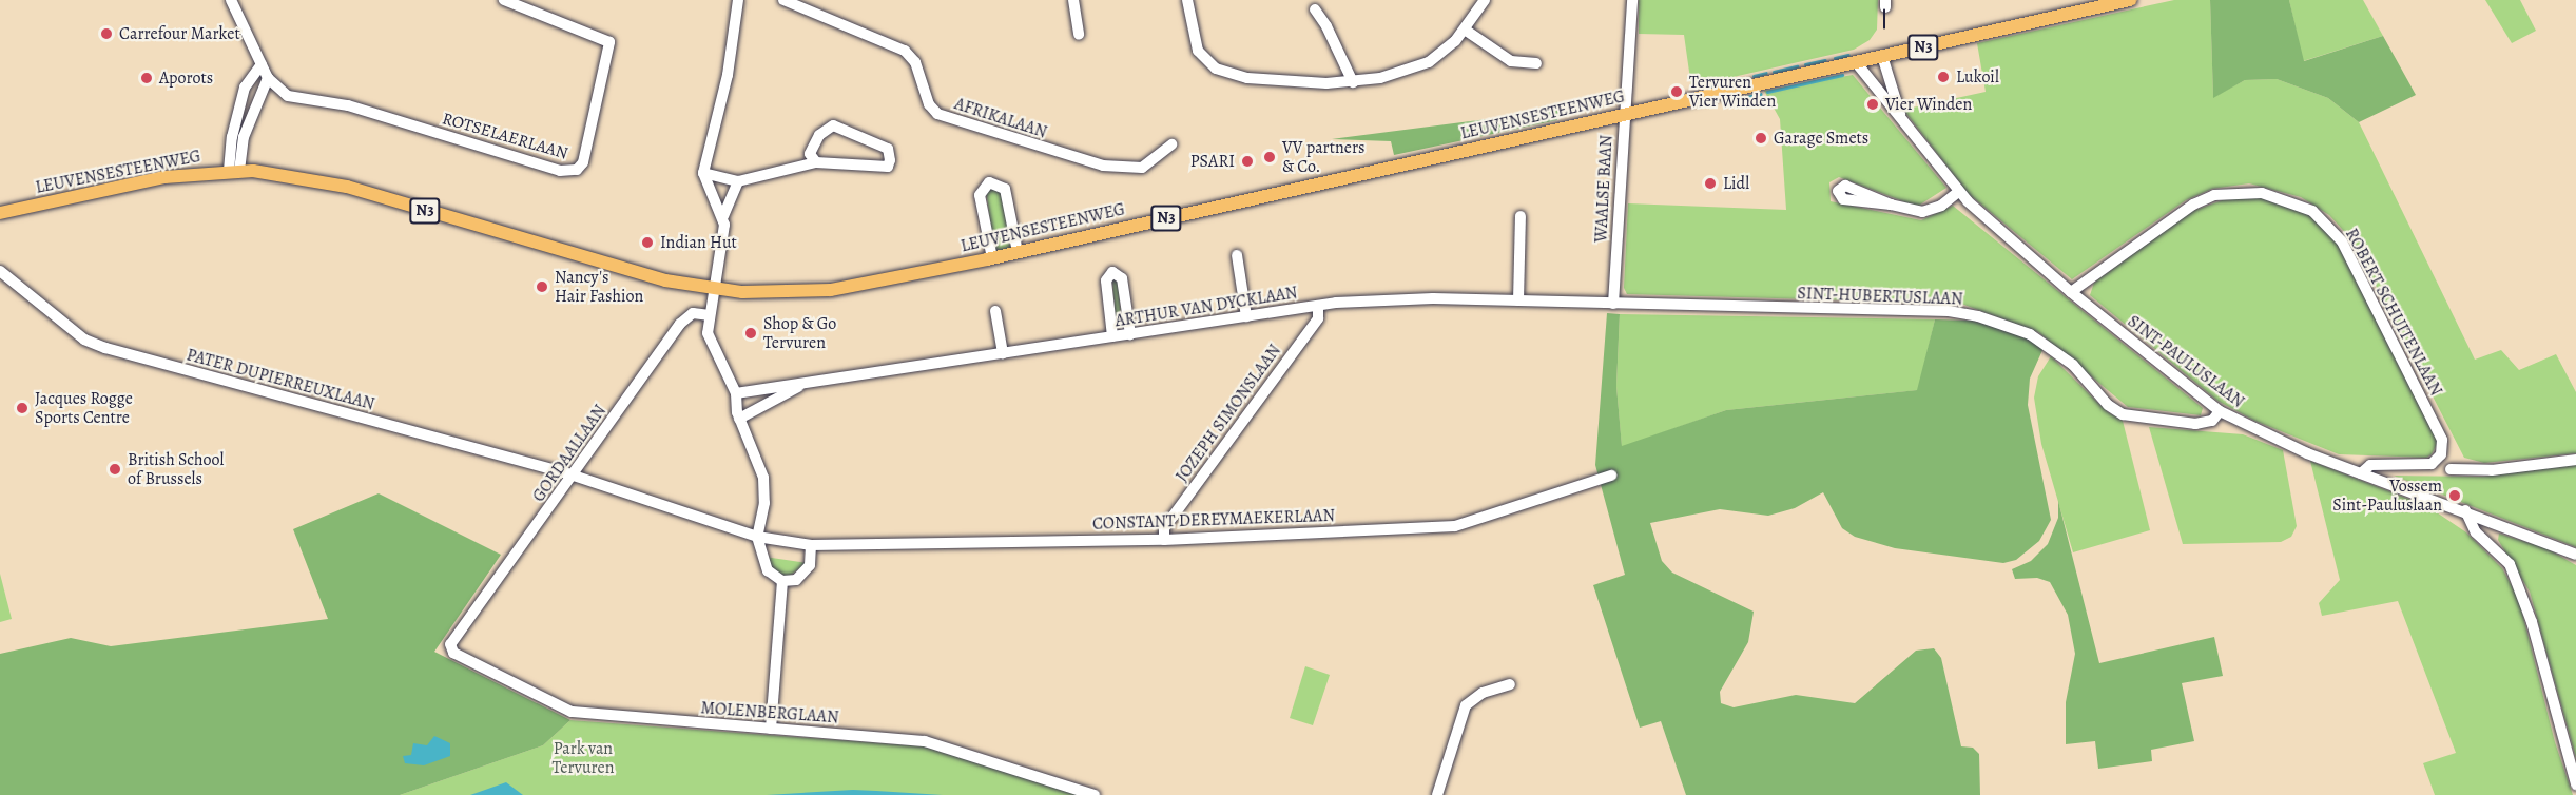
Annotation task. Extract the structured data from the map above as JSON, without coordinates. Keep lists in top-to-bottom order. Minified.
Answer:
{"streets":{"main road":["N3","LEUVENSESTEENWEG"],"street":["AFRIKALAAN","ROTSELAERLAAN","WAALSE BAAN","SINT-HUBERTUSLAAN","ARTHUR VAN DYCKLAAN","ROBERT SCHUITENLAAN","SINT-PAULUSLAAN","PATER DUPIERREUXLAAN","JOZEPH SIMONSLAAN","GORDAALLAAN","CONSTANT DEREYMAEKERLAAN","MOLENBERGLAAN"]},"crossings":[["LEUVENSESTEENWEG","WAALSE BAAN"],["LEUVENSESTEENWEG","SINT-PAULUSLAAN"],["WAALSE BAAN","SINT-HUBERTUSLAAN"],["WAALSE BAAN","ARTHUR VAN DYCKLAAN"],["SINT-HUBERTUSLAAN","ARTHUR VAN DYCKLAAN"],["SINT-HUBERTUSLAAN","SINT-PAULUSLAAN"],["ARTHUR VAN DYCKLAAN","JOZEPH SIMONSLAAN"],["ROBERT SCHUITENLAAN","SINT-PAULUSLAAN"],["PATER DUPIERREUXLAAN","GORDAALLAAN"],["PATER DUPIERREUXLAAN","CONSTANT DEREYMAEKERLAAN"],["JOZEPH SIMONSLAAN","CONSTANT DEREYMAEKERLAAN"],["GORDAALLAAN","MOLENBERGLAAN"]],"parks":["Park van Tervuren"],"places":["Carrefour Market","Lukoil","Aporots","Tervuren Vier Winden","Vier Winden","Garage Smets","VV partners & Co.","PSARI","Lidl","Indian Hut","Nancy's Hair Fashion","Shop & Go Tervuren","Jacques Rogge Sports Centre","British School of Brussels","Vossem Sint-Pauluslaan"]}
